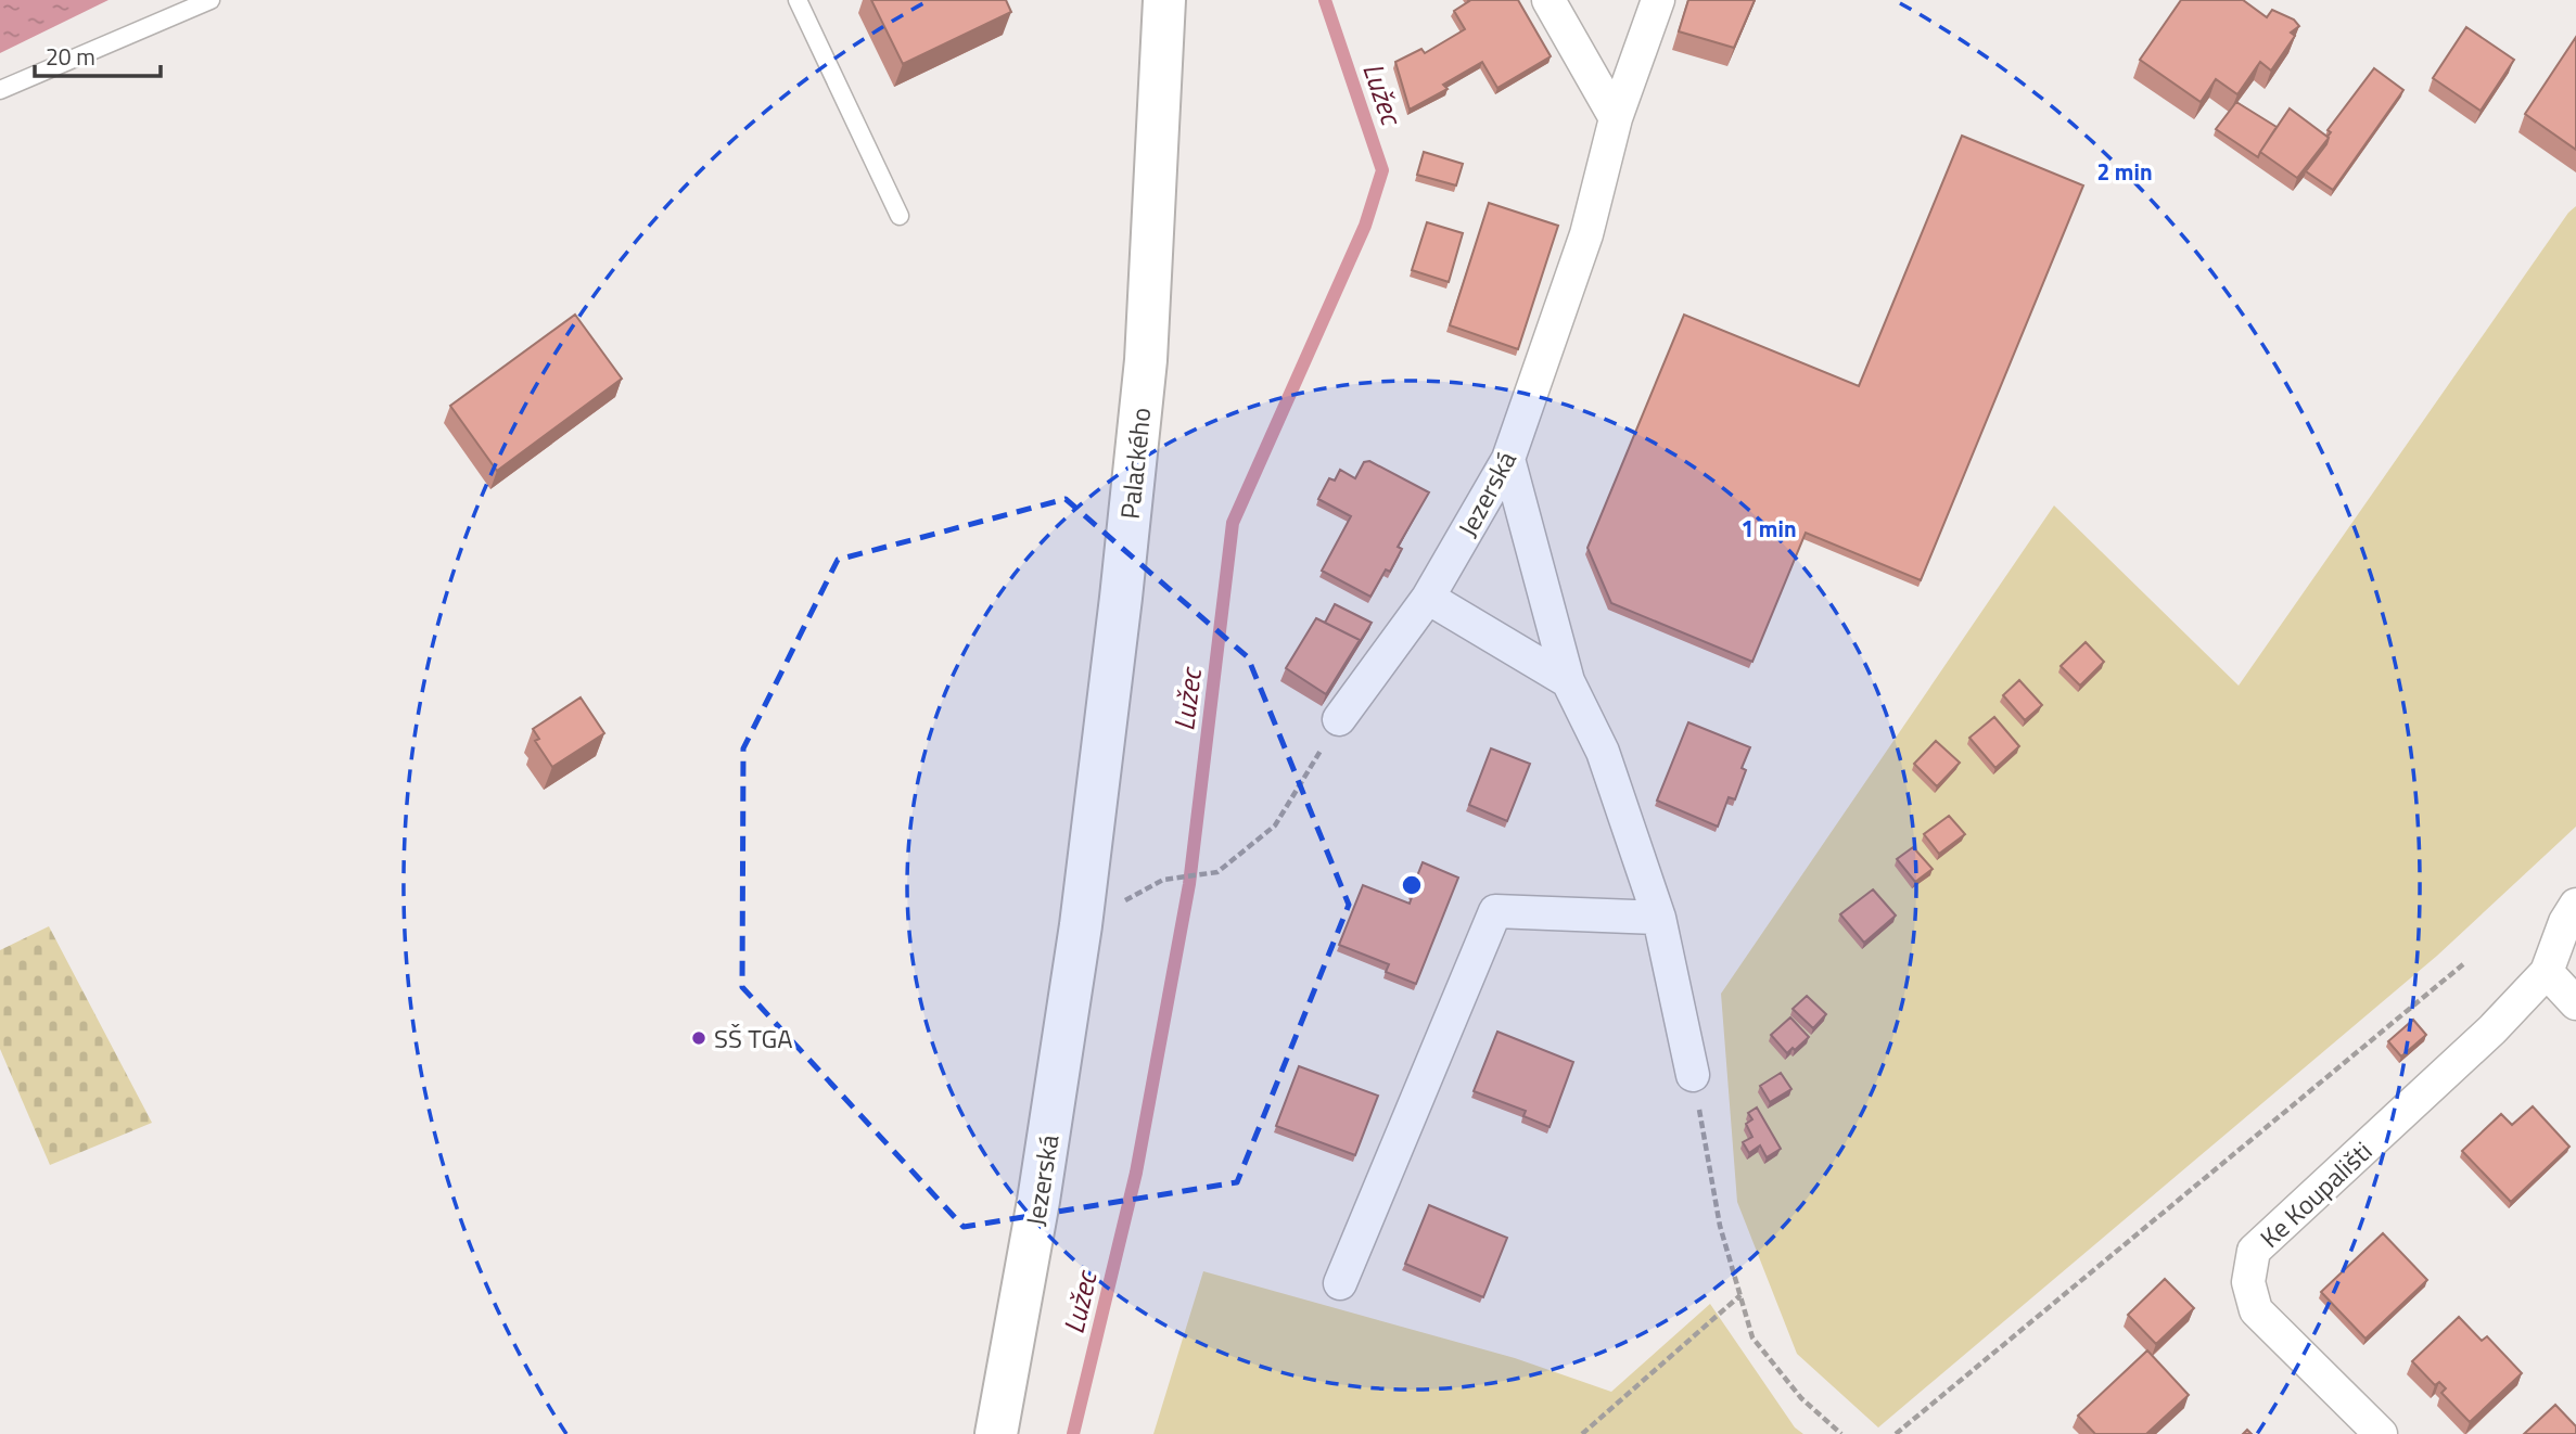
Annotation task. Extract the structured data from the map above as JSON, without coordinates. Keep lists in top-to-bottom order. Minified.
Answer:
{"streets":{"street":["Palackého","Jezerská","Ke Koupališti"]},"crossings":[["Palackého","Jezerská"]],"water":["Lužec"],"places":["SŠ TGA"],"scale_bar":"20 m","rings":["2 min","1 min"]}
